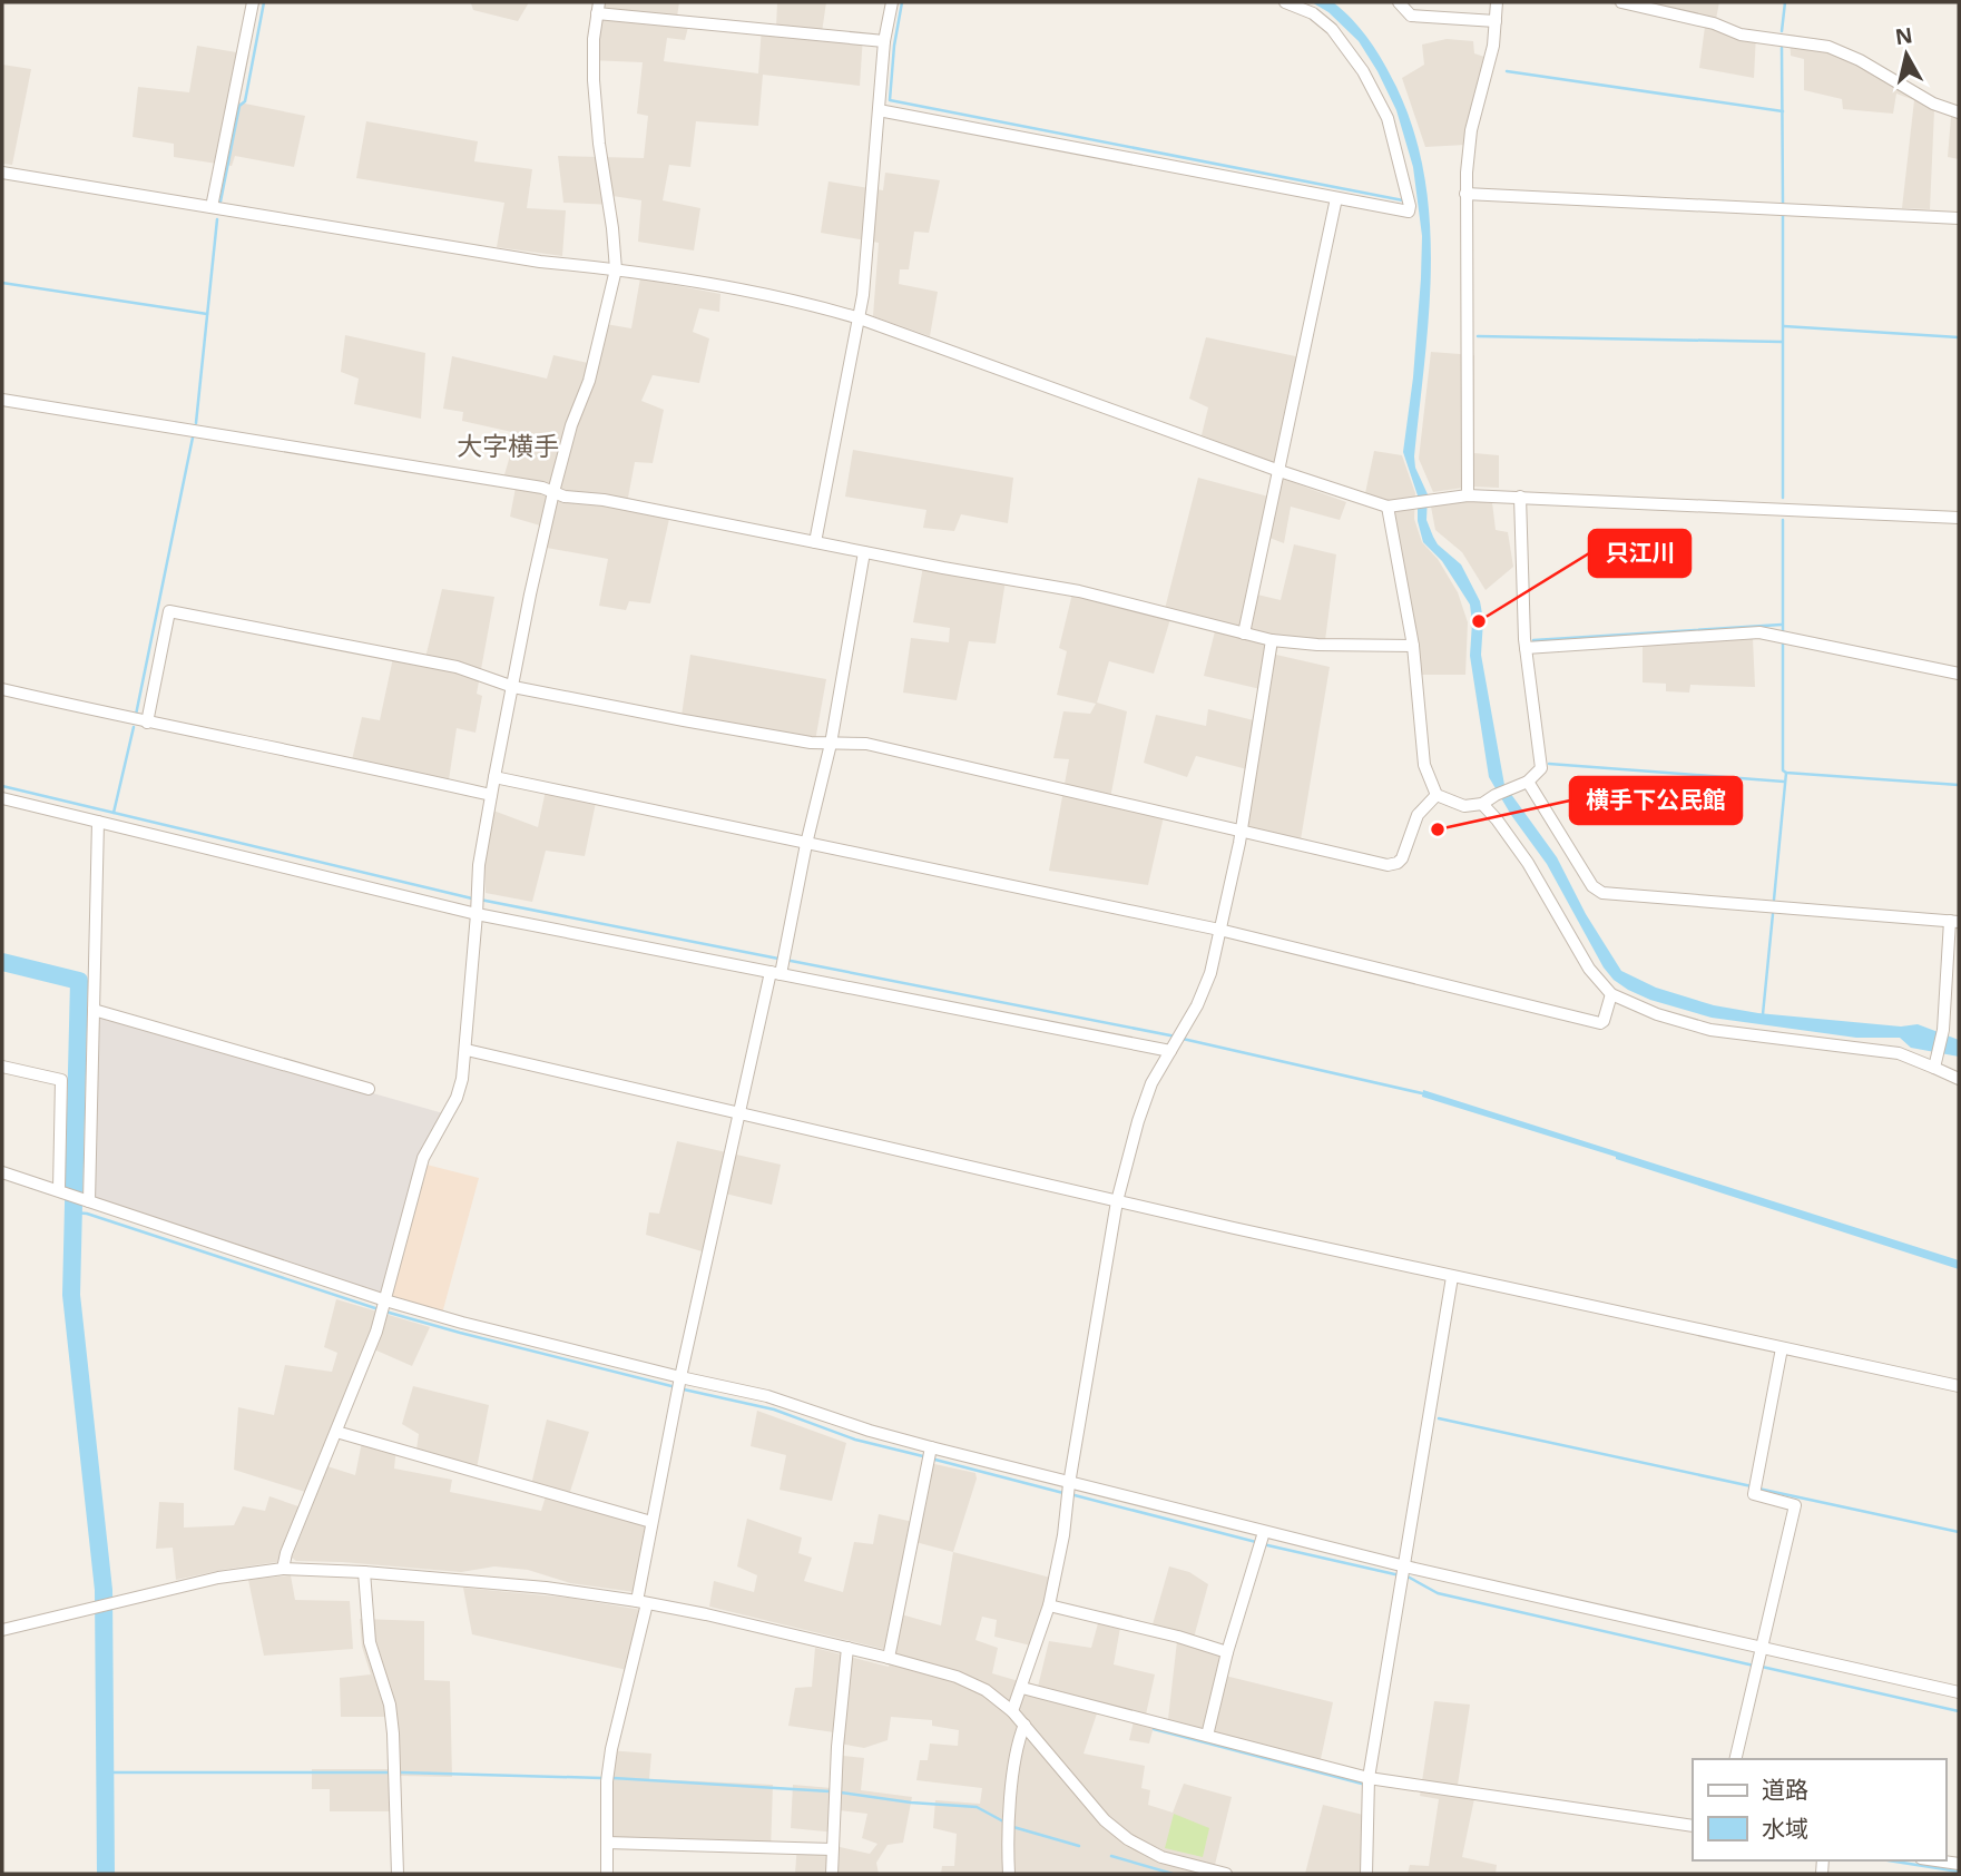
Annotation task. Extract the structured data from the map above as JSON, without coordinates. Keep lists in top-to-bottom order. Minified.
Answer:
{"districts":["大字横手"],"places":["只江川","横手下公民館"],"legend":["道路","水域"],"north":"top"}
